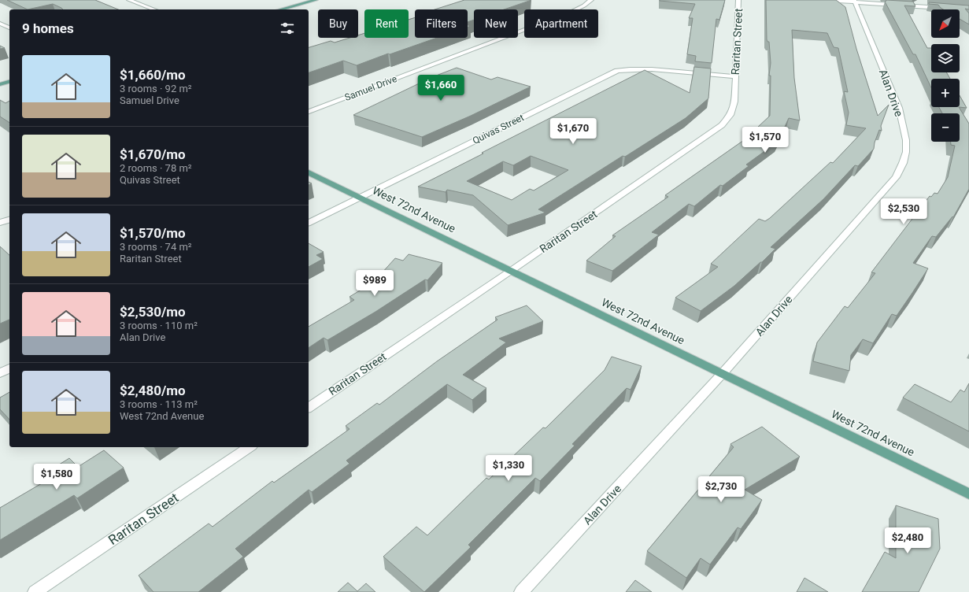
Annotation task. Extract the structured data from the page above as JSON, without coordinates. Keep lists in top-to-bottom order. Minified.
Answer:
{"streets":{"main road":["West 72nd Avenue"],"street":["Raritan Street","Samuel Drive","Alan Drive","Quivas Street"]},"crossings":[["Raritan Street","Quivas Street"],["Raritan Street","West 72nd Avenue"],["Alan Drive","West 72nd Avenue"],["Quivas Street","West 72nd Avenue"]],"north":"bottom left","page":{"map_buttons":["+","−"],"chip":["Buy","Rent","Filters","New","Apartment"],"heading":"9 homes","list":[{"name":"$1,660/mo","note":"3 rooms · 92 m² · Samuel Drive"},{"name":"$1,670/mo","note":"2 rooms · 78 m² · Quivas Street"},{"name":"$1,570/mo","note":"3 rooms · 74 m² · Raritan Street"},{"name":"$2,530/mo","note":"3 rooms · 110 m² · Alan Drive"},{"name":"$2,480/mo","note":"3 rooms · 113 m² · West 72nd Avenue"}],"price":["$1,660","$1,670","$1,570","$2,530","$989","$1,330","$1,580","$2,730","$2,480"]}}
